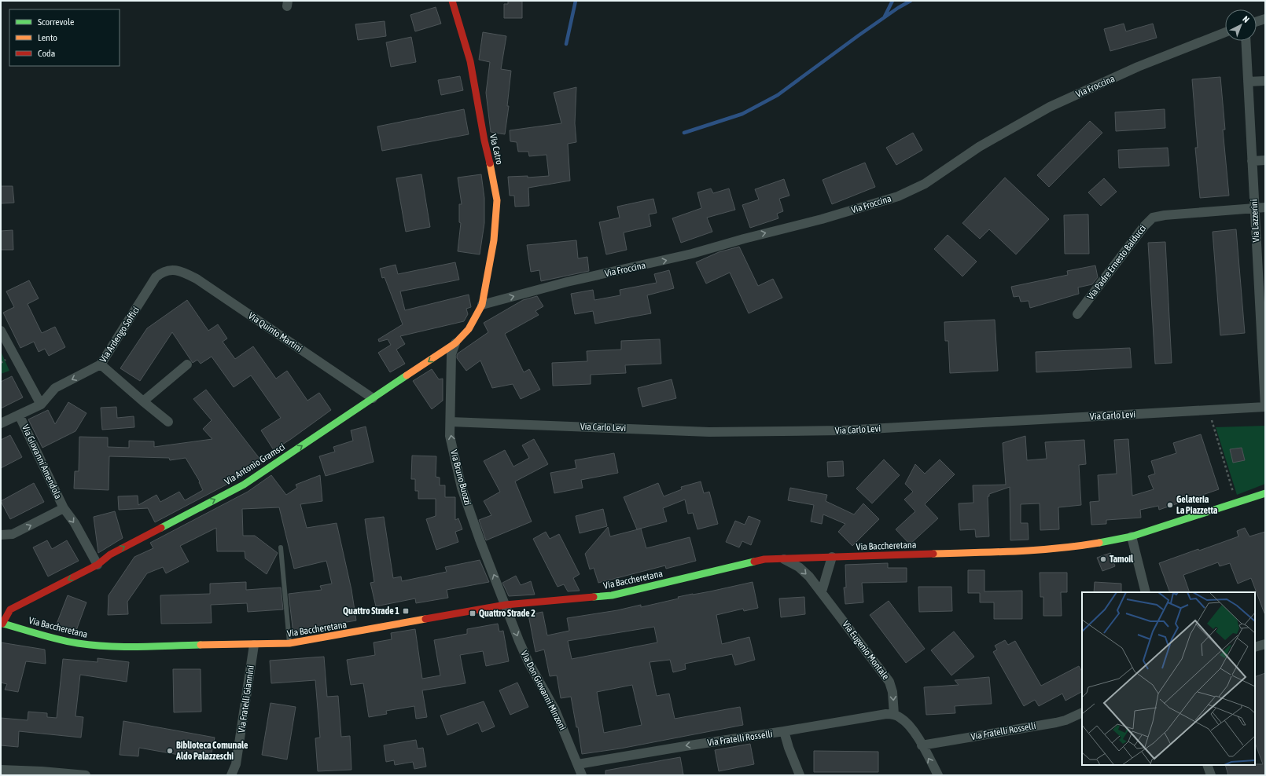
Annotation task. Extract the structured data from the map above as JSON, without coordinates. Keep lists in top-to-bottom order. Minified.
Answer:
{"streets":{"street":["Via Froccina","Via Catro","Via Lazzerini","Via Padre Ernesto Balducci","Via Quinto Martini","Via Ardengo Soffici","Via Carlo Levi","Via Giovanni Amendola","Via Antonio Gramsci","Via Bruno Buozzi","Via Baccheretana","Via Eugenio Montale","Via Don Giovanni Minzoni","Via Fratelli Giannini","Via Fratelli Rosselli"]},"crossings":[["Via Froccina","Via Catro"],["Via Froccina","Via Antonio Gramsci"],["Via Catro","Via Antonio Gramsci"],["Via Lazzerini","Via Padre Ernesto Balducci"],["Via Lazzerini","Via Carlo Levi"],["Via Quinto Martini","Via Ardengo Soffici"],["Via Quinto Martini","Via Antonio Gramsci"],["Via Carlo Levi","Via Bruno Buozzi"],["Via Giovanni Amendola","Via Antonio Gramsci"],["Via Antonio Gramsci","Via Bruno Buozzi"],["Via Antonio Gramsci","Via Baccheretana"],["Via Bruno Buozzi","Via Baccheretana"],["Via Bruno Buozzi","Via Don Giovanni Minzoni"],["Via Baccheretana","Via Eugenio Montale"],["Via Baccheretana","Via Don Giovanni Minzoni"],["Via Baccheretana","Via Fratelli Giannini"],["Via Eugenio Montale","Via Fratelli Rosselli"],["Via Don Giovanni Minzoni","Via Fratelli Rosselli"]],"one_way":["Via Froccina","Via Ardengo Soffici","Via Bruno Buozzi","Via Eugenio Montale","Via Don Giovanni Minzoni","Via Fratelli Rosselli"],"places":{"other":["Gelateria La Piazzetta","Tamoil","Biblioteca Comunale Aldo Palazzeschi"],"transit":["Quattro Strade 1","Quattro Strade 2"]},"legend":["Scorrevole","Lento","Coda"],"north":"top right"}
